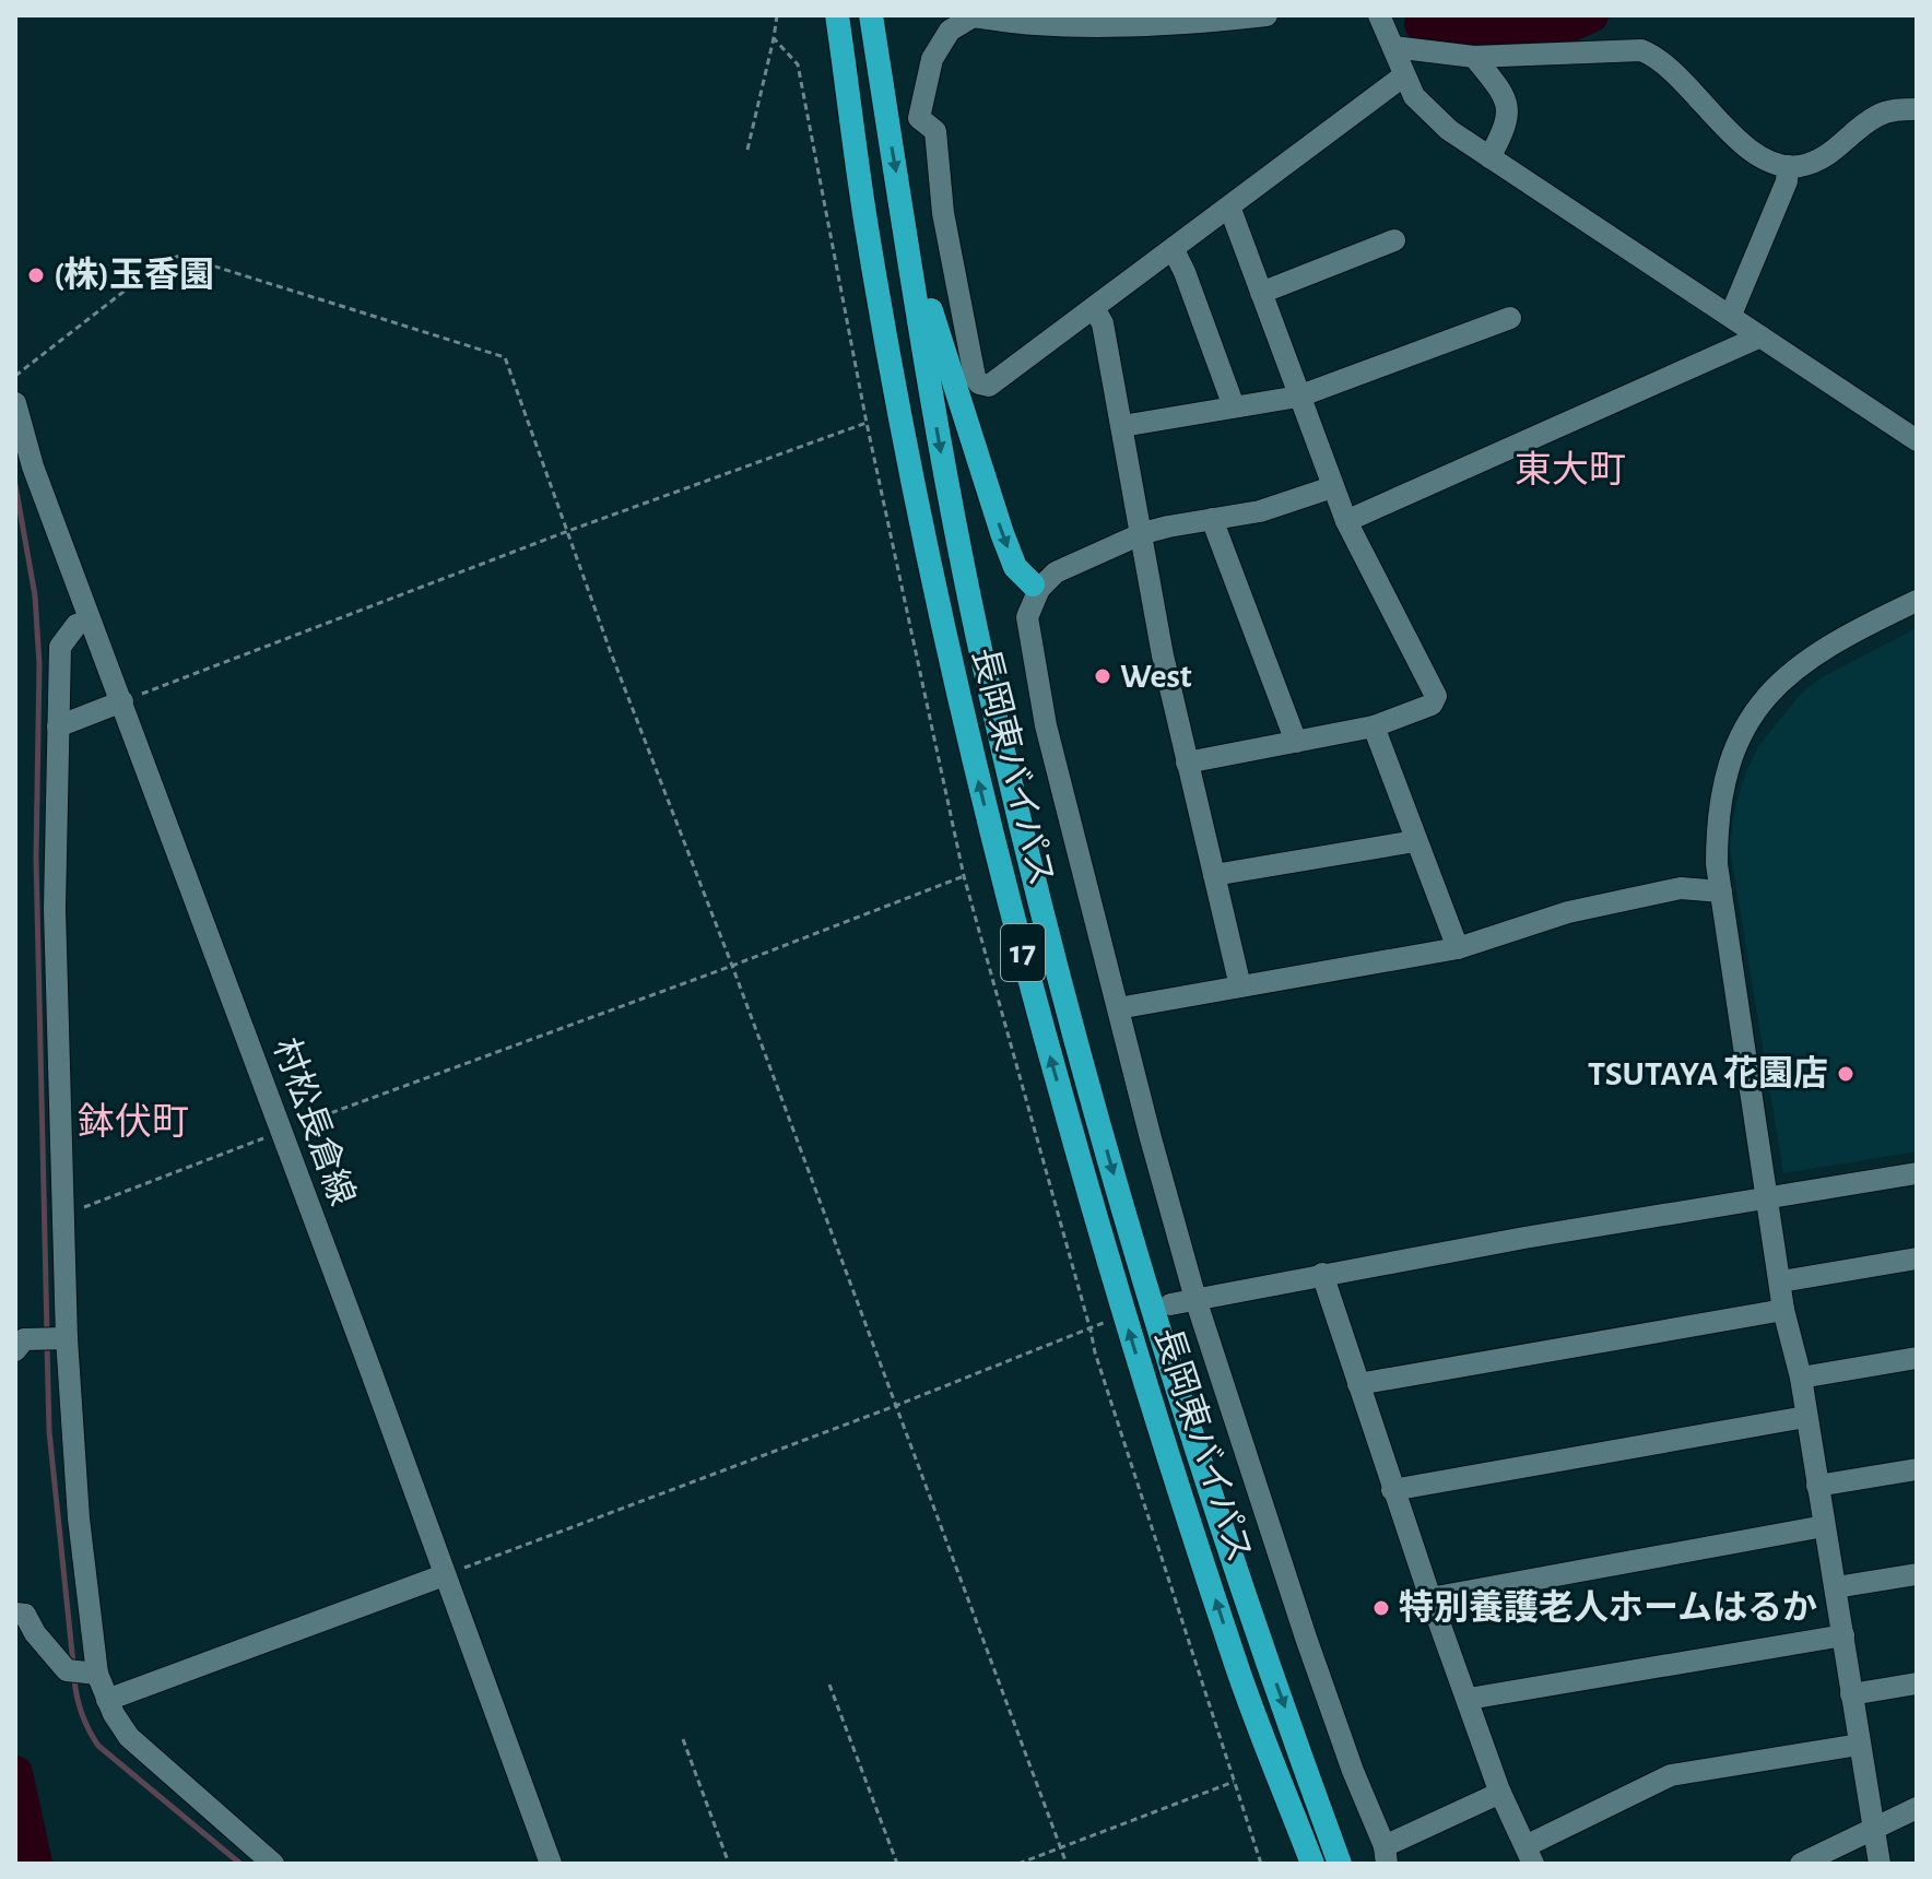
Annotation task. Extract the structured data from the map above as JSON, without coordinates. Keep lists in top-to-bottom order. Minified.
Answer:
{"streets":{"highway":["長岡東バイパス","17"],"street":["村松長倉線"]},"districts":["東大町","鉢伏町"],"places":["(株)玉香園","West","TSUTAYA 花園店","特別養護老人ホームはるか"]}
